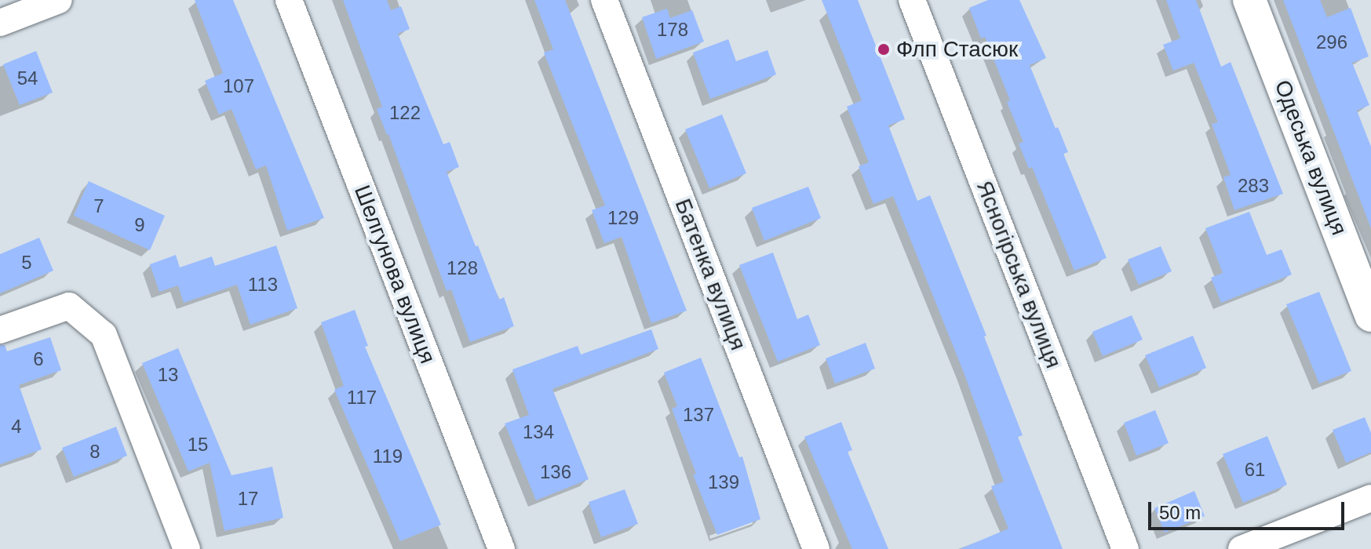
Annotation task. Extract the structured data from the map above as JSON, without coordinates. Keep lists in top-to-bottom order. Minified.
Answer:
{"streets":{"street":["Одеська вулиця","Шелгунова вулиця","Батенка вулиця","Ясногірська вулиця"]},"places":["Флп Стасюк"],"house_numbers":["178","296","54","107","122","283","7","129","9","5","128","113","6","13","117","137","4","134","15","8","119","61","136","139","17"],"scale_bar":"50 m"}
